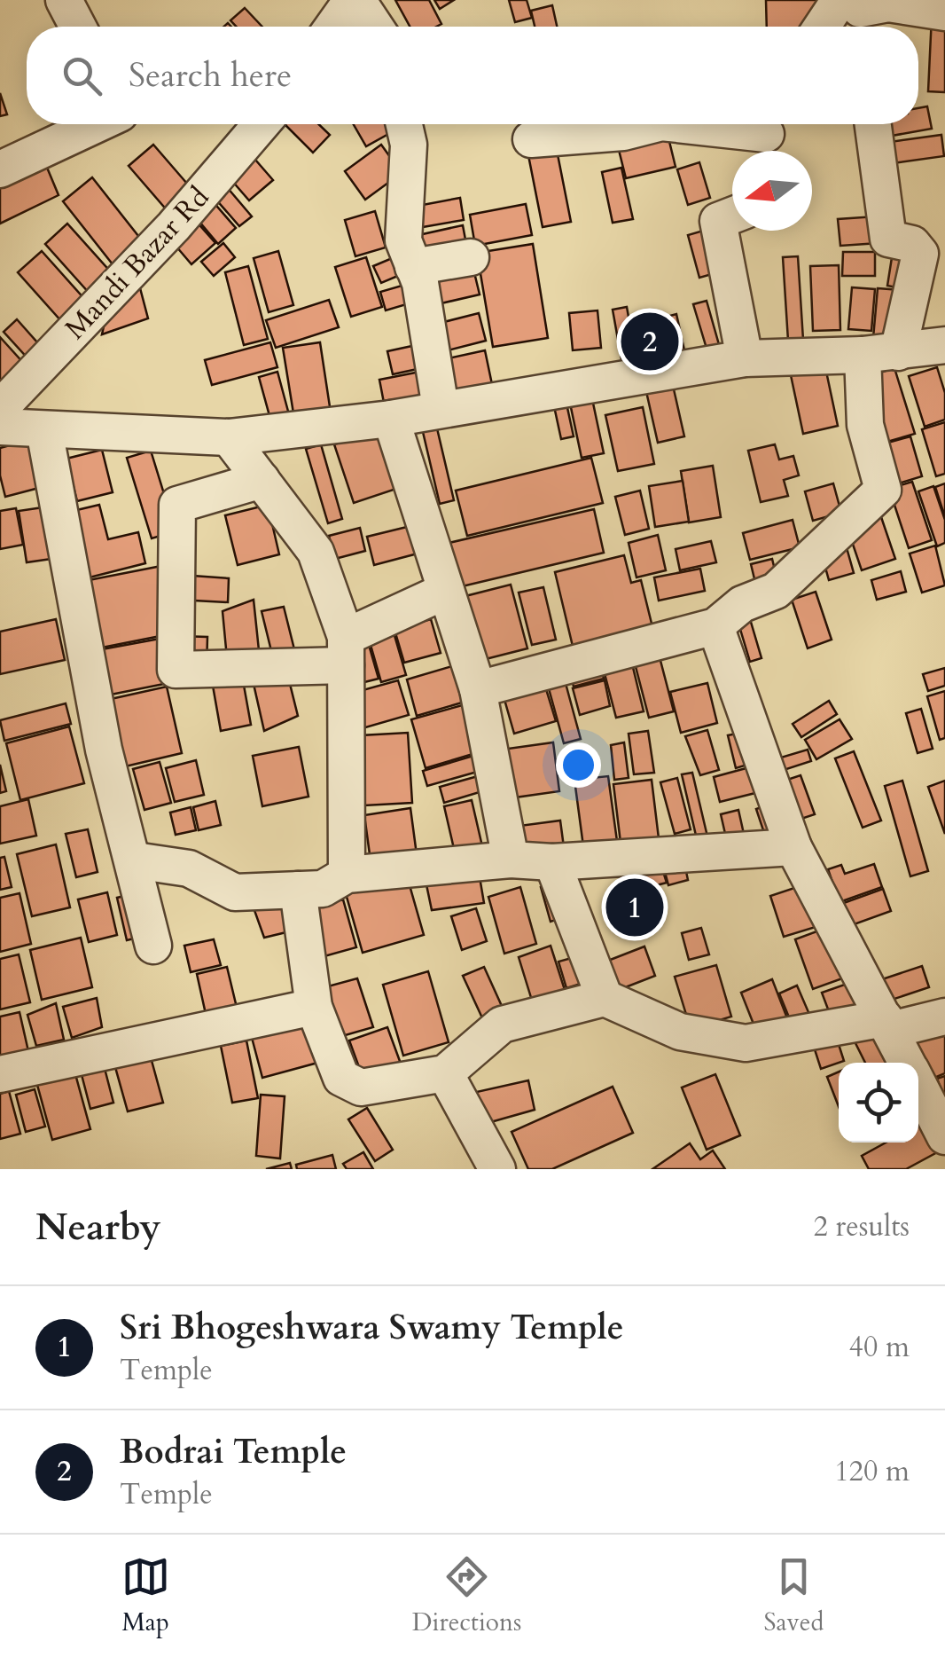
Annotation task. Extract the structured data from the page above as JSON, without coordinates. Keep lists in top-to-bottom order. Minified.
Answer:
{"streets":{"street":["Mandi Bazar Rd"]},"north":"left","page":{"search":"Search here","pins":["2","1"],"heading":["Nearby","2 results"],"list":[{"mark":"1","name":"Sri Bhogeshwara Swamy Temple","note":"Temple","value":"40 m"},{"mark":"2","name":"Bodrai Temple","note":"Temple","value":"120 m"}],"nav":["Map","Directions","Saved"]}}
